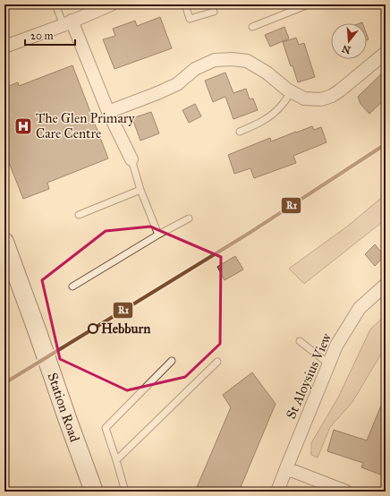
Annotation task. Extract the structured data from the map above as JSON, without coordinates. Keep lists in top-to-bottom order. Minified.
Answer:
{"streets":{"main road":["Station Road"],"street":["St Aloysius View"]},"places":{"hospital":["The Glen Primary Care Centre"],"other":["Hebburn"]},"lines":["transit line R1"],"scale_bar":"20 m","north":"bottom"}
